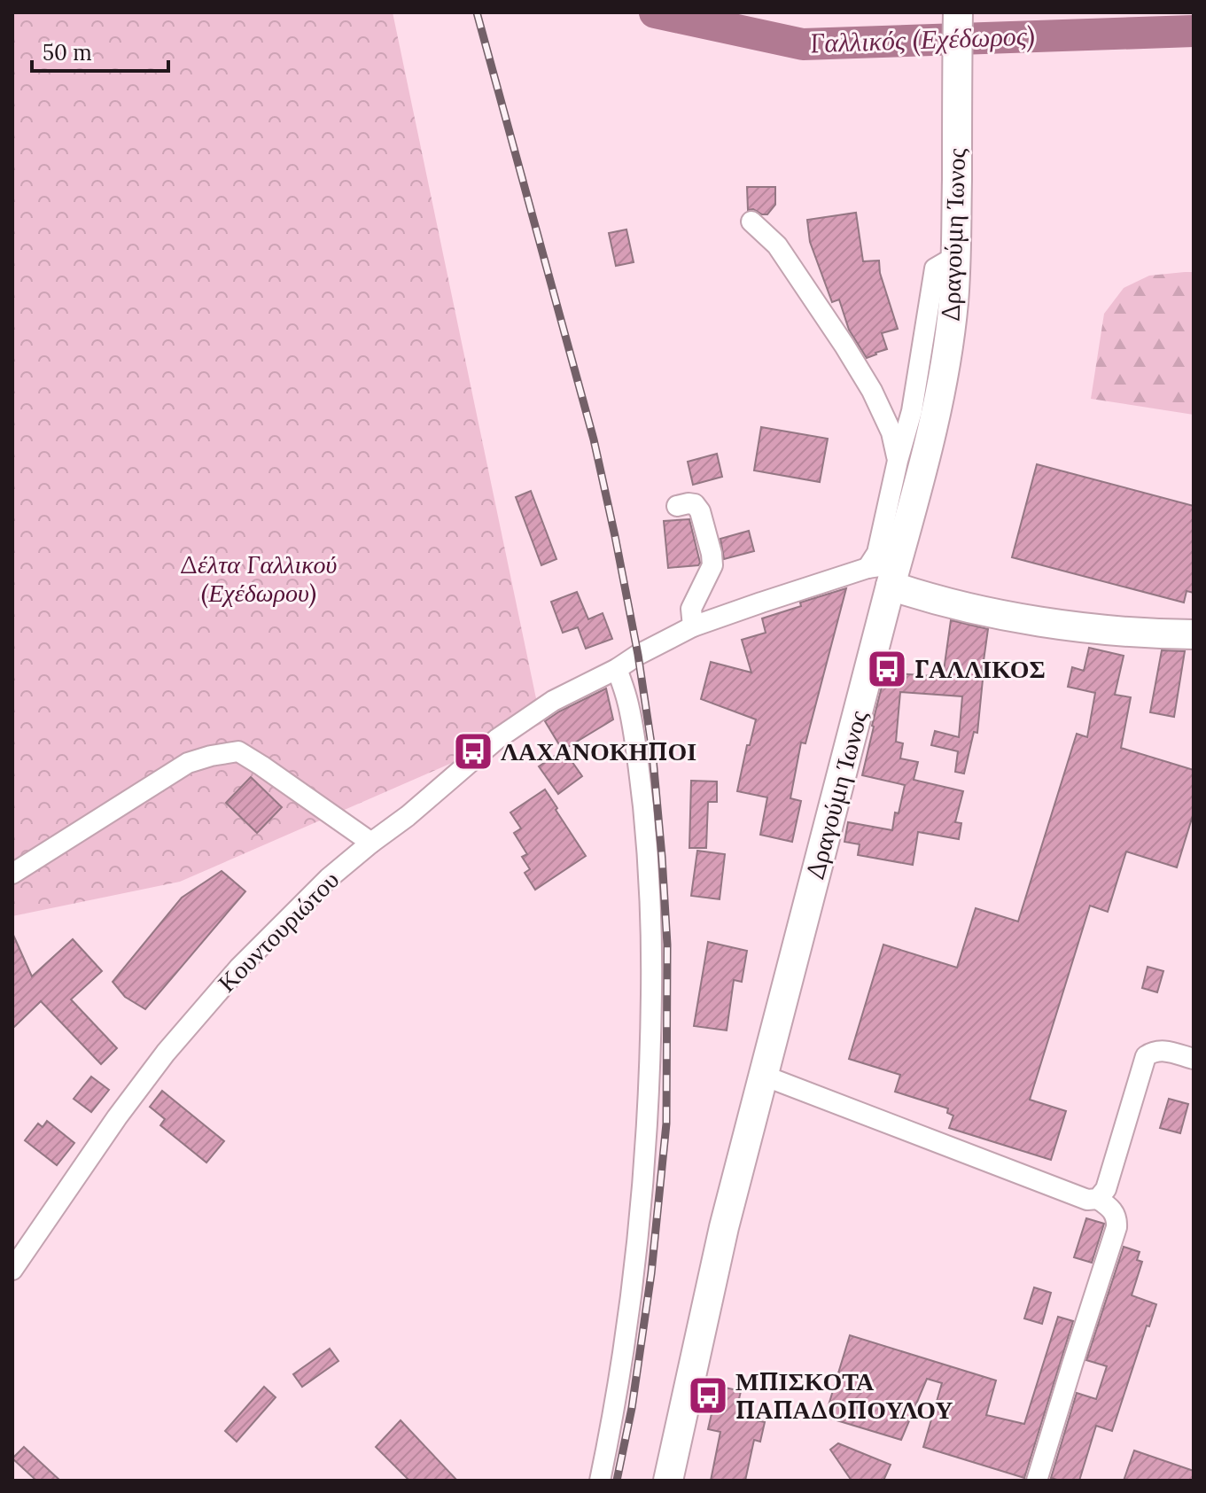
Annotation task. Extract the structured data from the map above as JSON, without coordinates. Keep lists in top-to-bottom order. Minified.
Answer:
{"streets":{"main road":["Δραγούμη Ίωνος"],"street":["Κουντουριώτου"]},"crossings":[["Δραγούμη Ίωνος","Κουντουριώτου"]],"water":["Γαλλικός (Εχέδωρος)"],"parks":["Δέλτα Γαλλικού (Εχέδωρου)"],"places":{"bus stop":["ΓΑΛΛΙΚΟΣ","ΛΑΧΑΝΟΚΗΠΟΙ","ΜΠΙΣΚΟΤΑ ΠΑΠΑΔΟΠΟΥΛΟΥ"]},"scale_bar":"50 m"}
